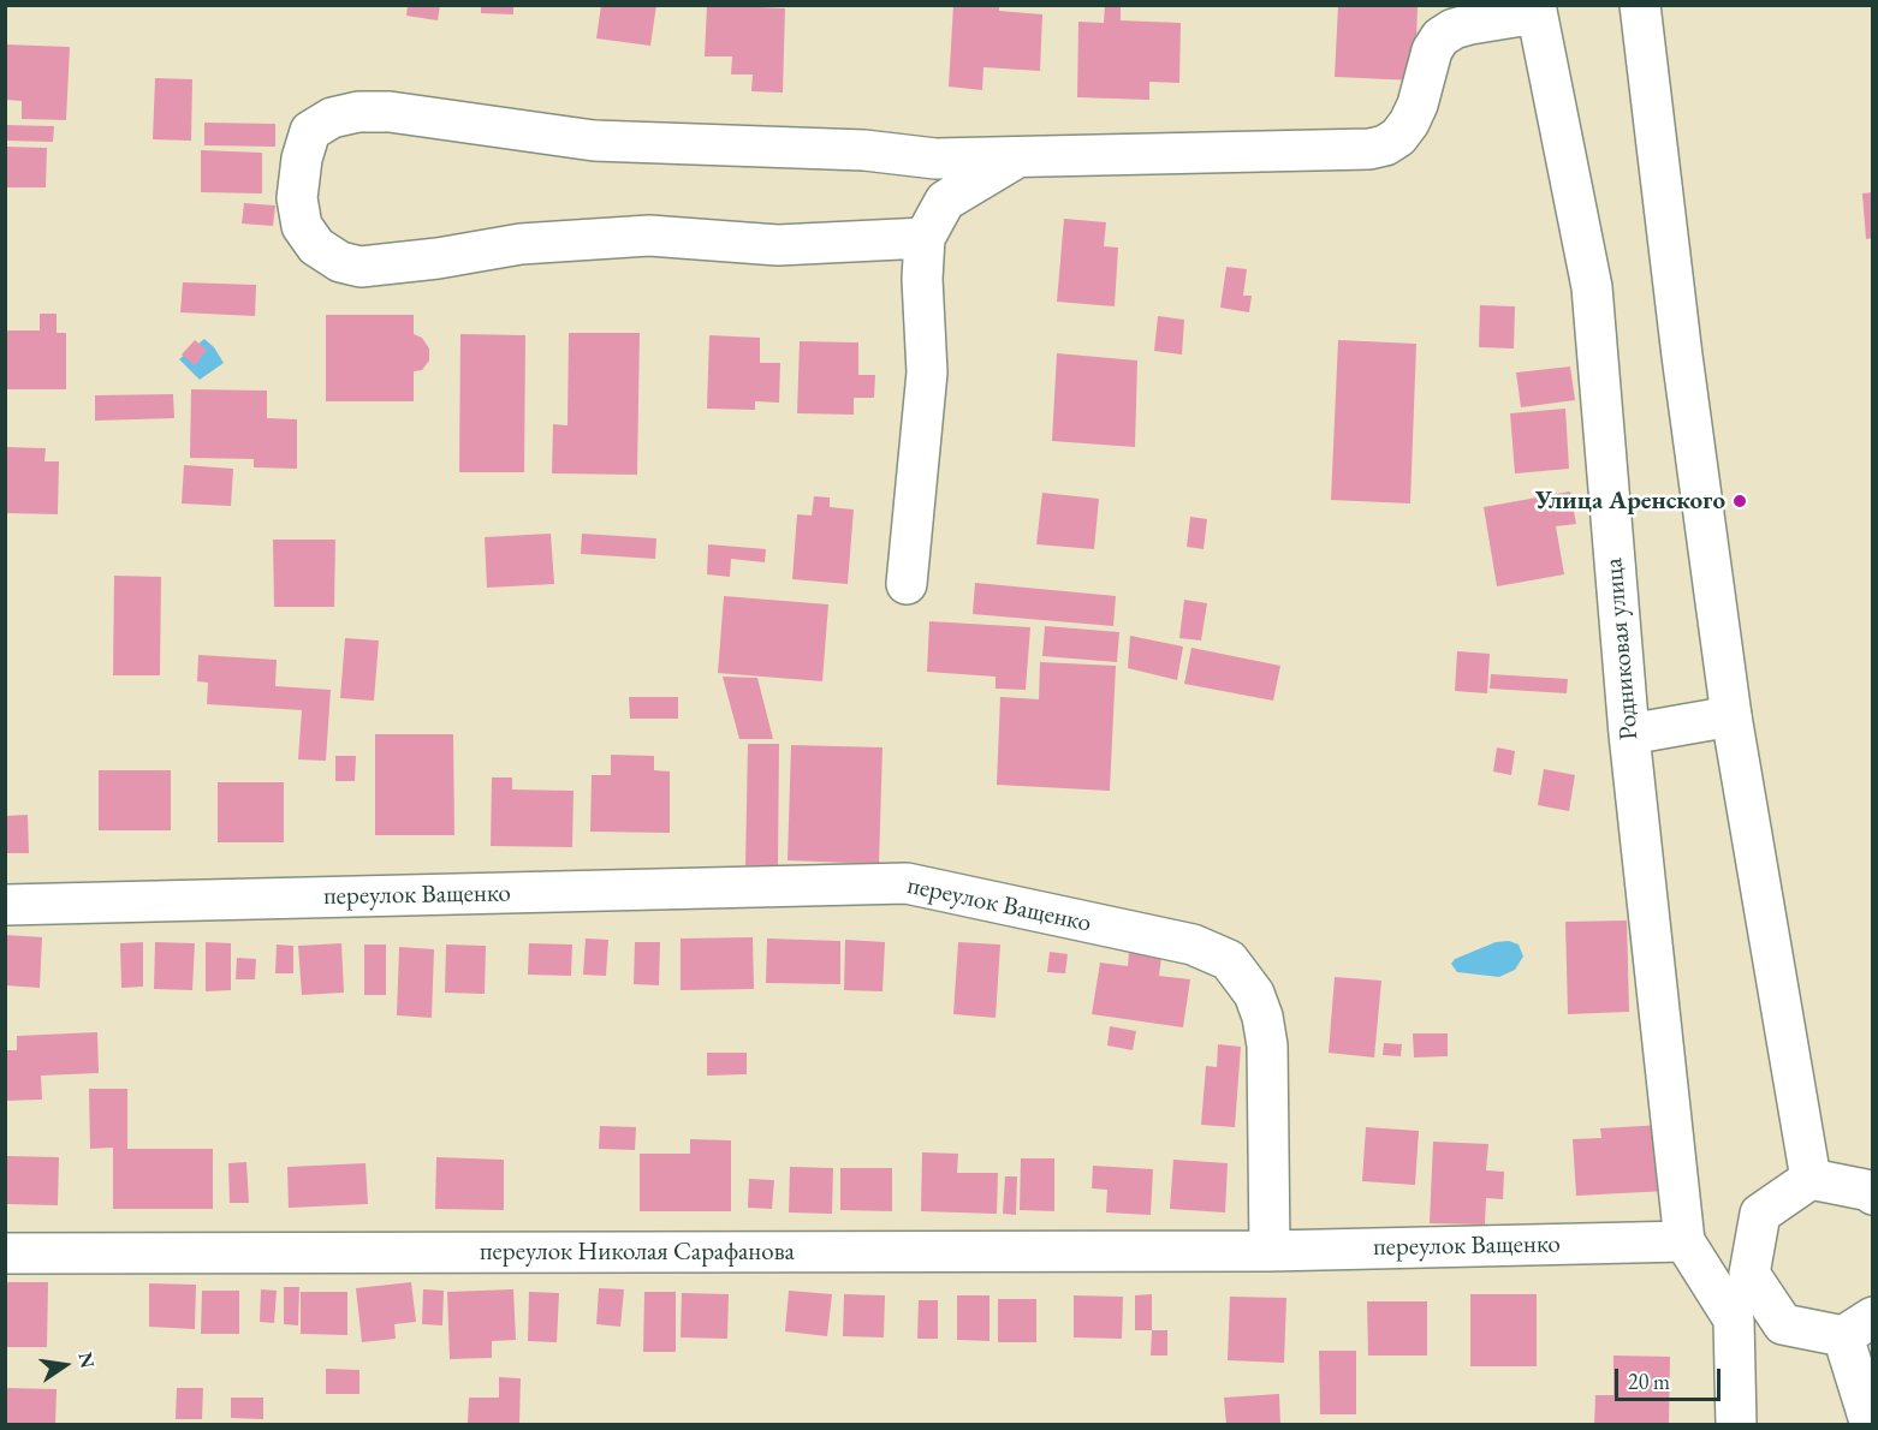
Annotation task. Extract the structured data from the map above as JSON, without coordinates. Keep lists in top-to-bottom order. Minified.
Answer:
{"streets":{"street":["Родниковая улица","переулок Ващенко","переулок Николая Сарафанова"]},"crossings":[["Родниковая улица","переулок Ващенко"],["переулок Ващенко","переулок Николая Сарафанова"]],"places":["Улица Аренского"],"scale_bar":"20 m","north":"right"}
